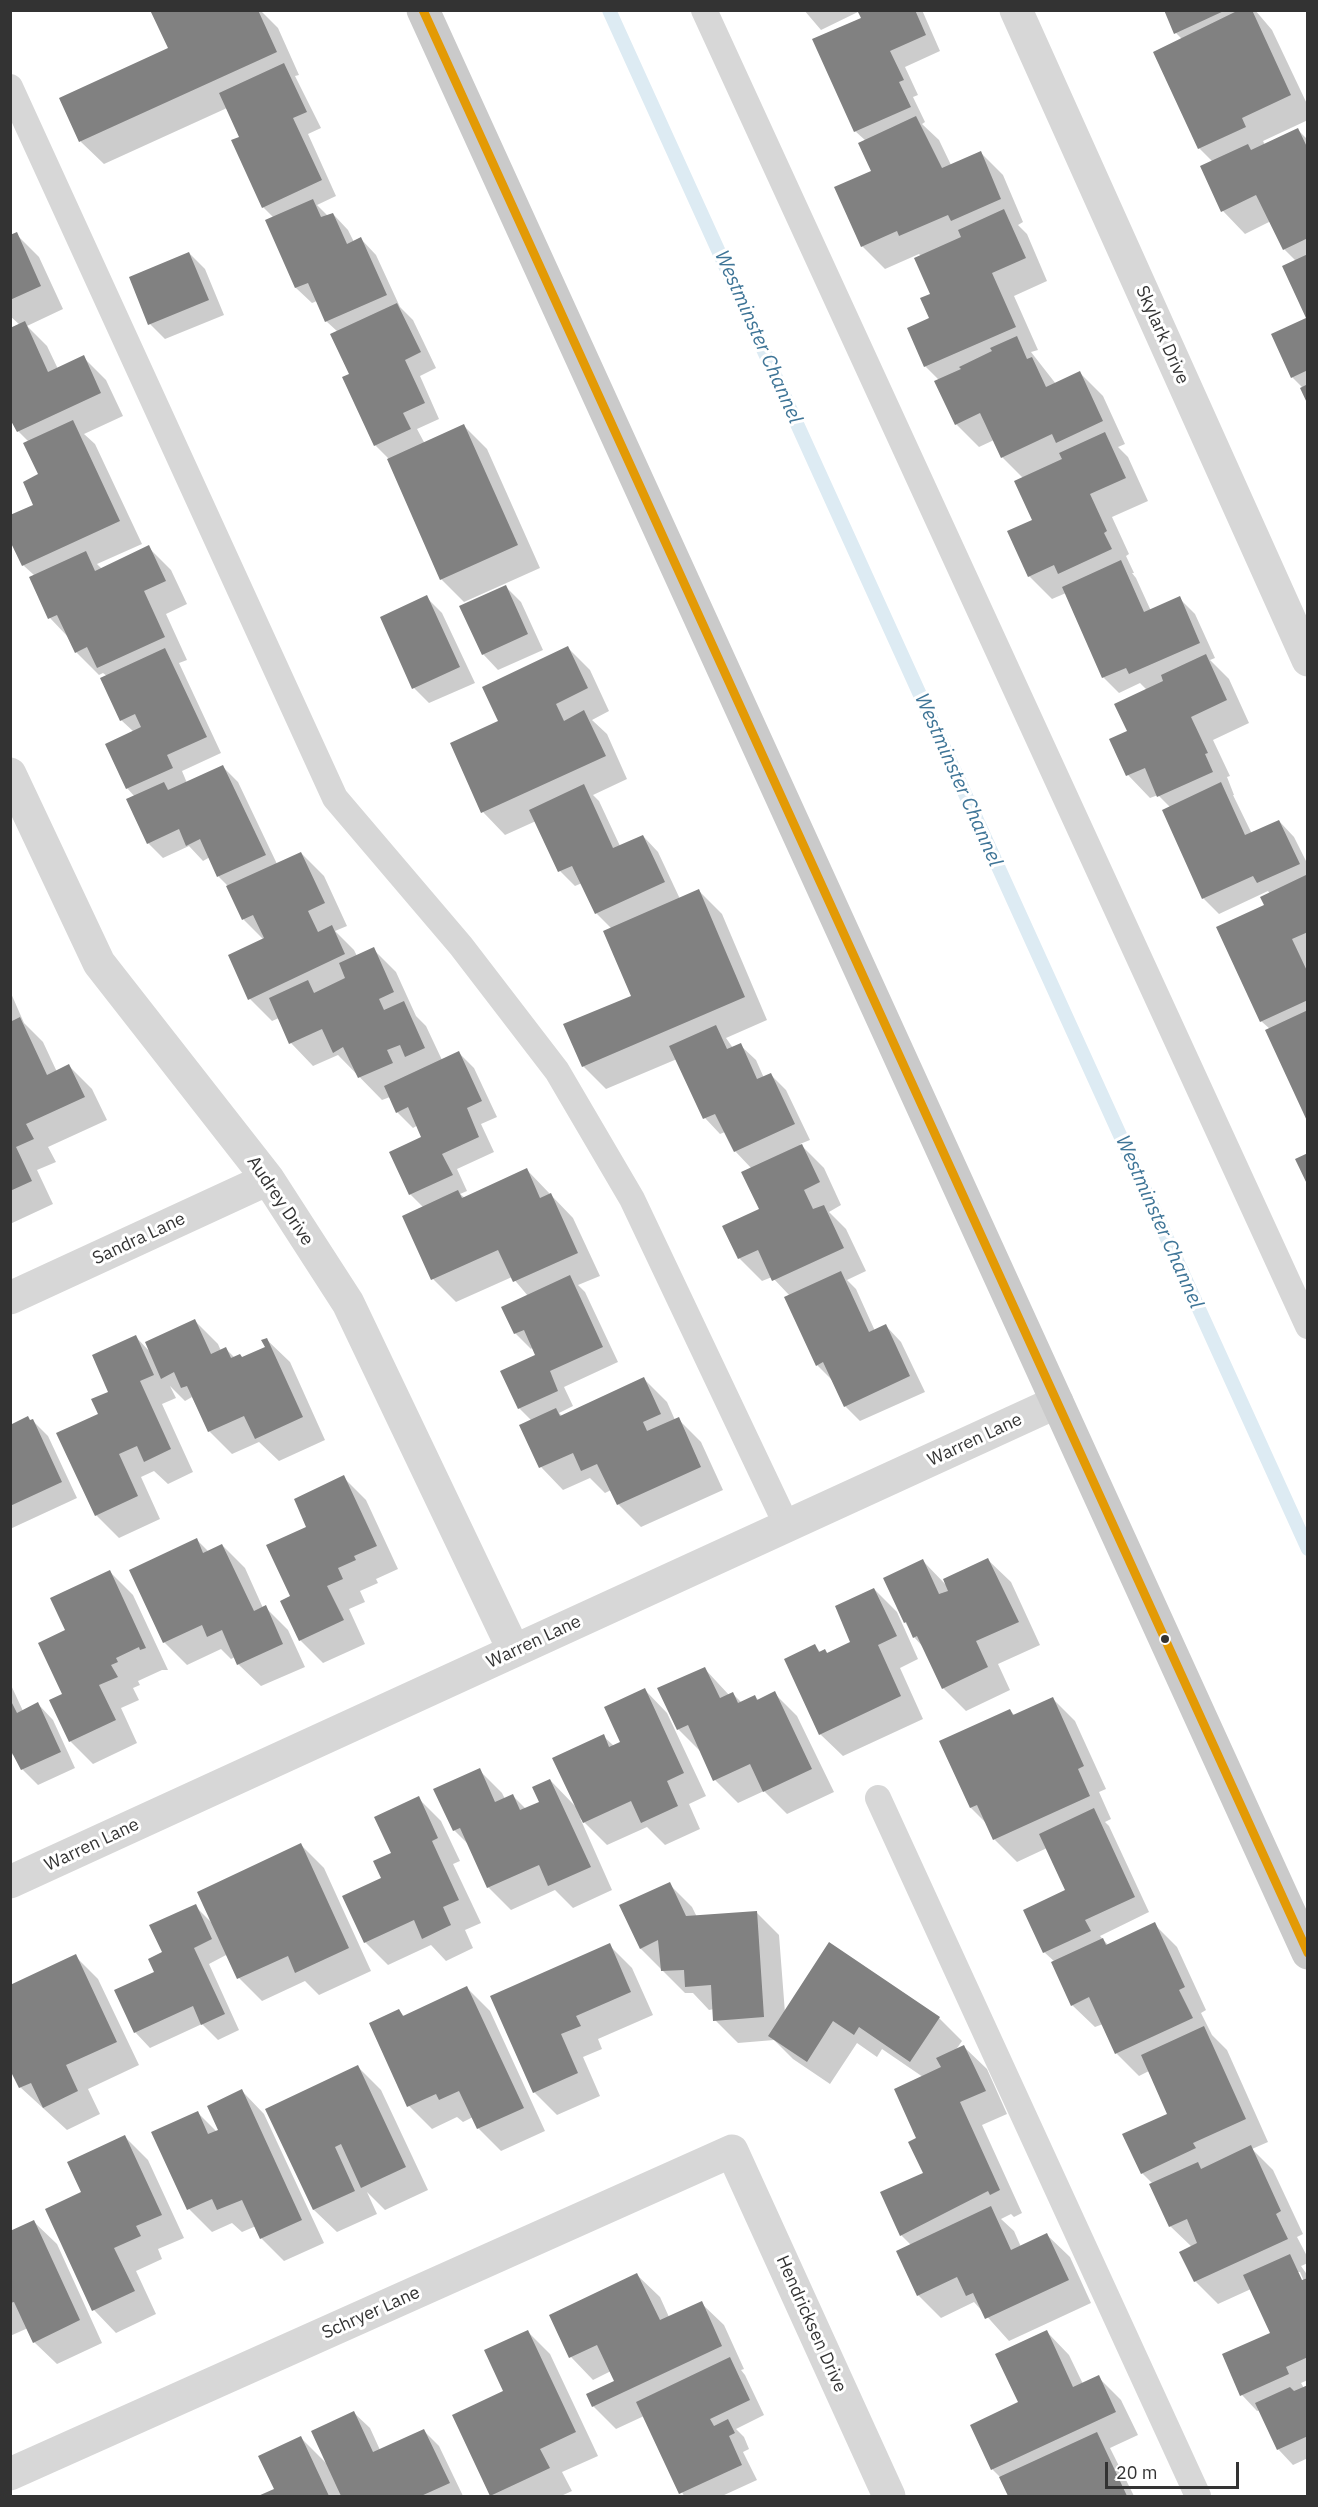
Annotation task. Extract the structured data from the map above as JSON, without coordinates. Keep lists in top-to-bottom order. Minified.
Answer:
{"streets":{"street":["Skylark Drive","Audrey Drive","Sandra Lane","Warren Lane","Schryer Lane","Hendricksen Drive"]},"crossings":[["Audrey Drive","Sandra Lane"],["Audrey Drive","Warren Lane"],["Schryer Lane","Hendricksen Drive"]],"water":["Westminster Channel"],"scale_bar":"20 m"}
